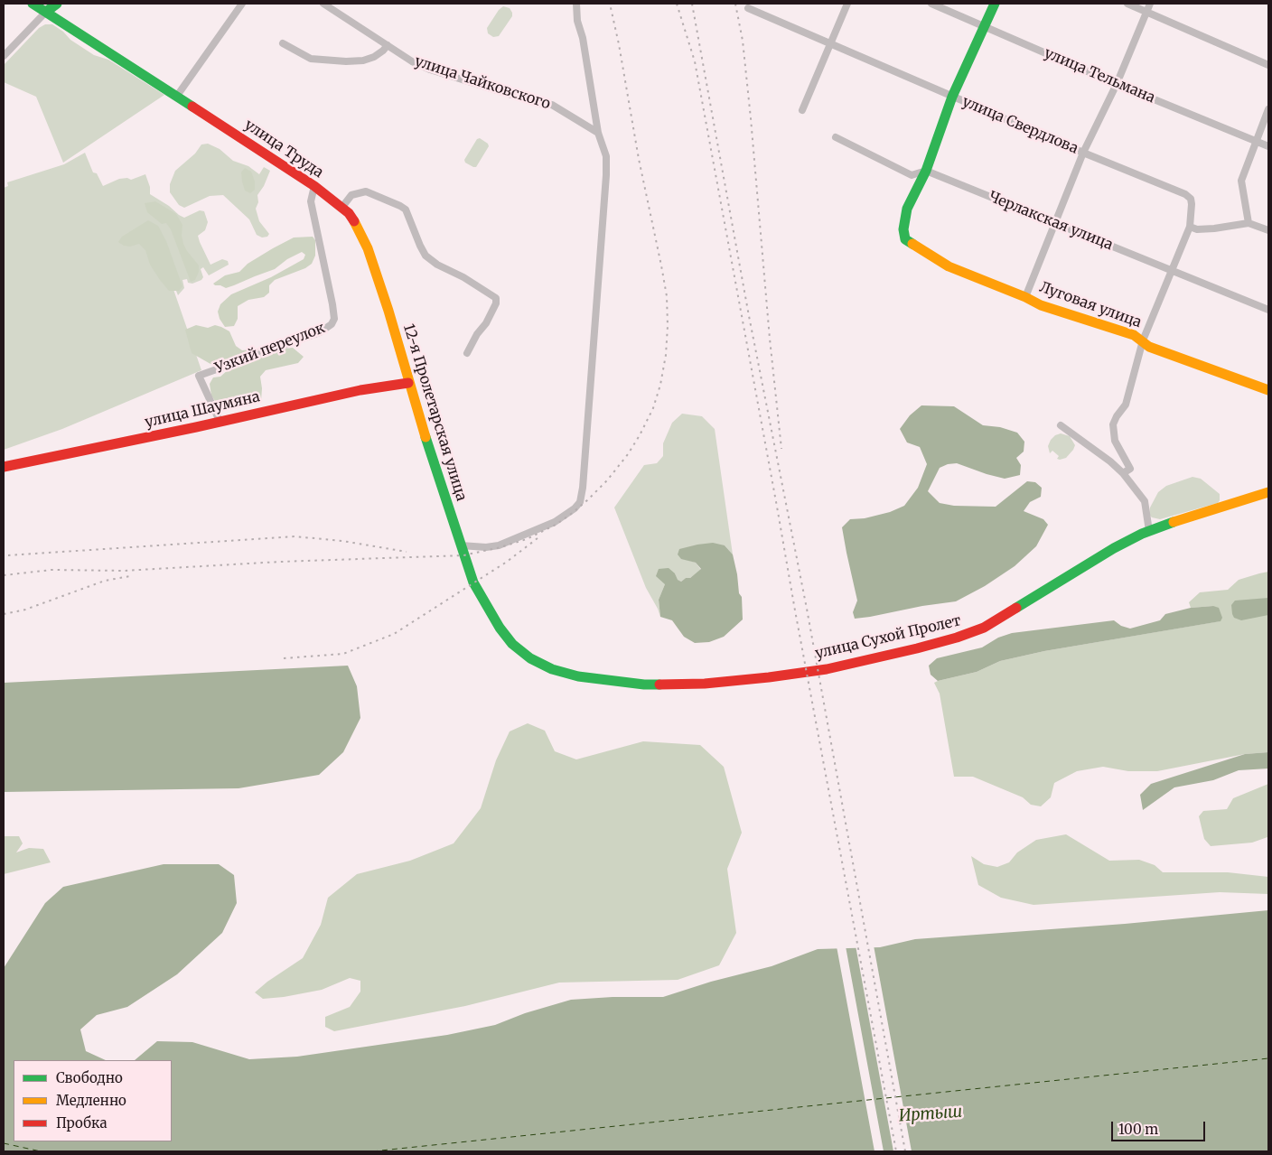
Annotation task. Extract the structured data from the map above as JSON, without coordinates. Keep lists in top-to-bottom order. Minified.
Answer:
{"streets":{"main road":["улица Труда","Луговая улица","улица Шаумяна","12-я Пролетарская улица","улица Сухой Пролет"],"street":["улица Тельмана","улица Чайковского","улица Свердлова","Черлакская улица","Узкий переулок"]},"crossings":[["улица Свердлова","Черлакская улица"],["улица Свердлова","Луговая улица"],["улица Труда","Узкий переулок"],["улица Труда","12-я Пролетарская улица"],["Черлакская улица","Луговая улица"],["Узкий переулок","улица Шаумяна"],["улица Шаумяна","12-я Пролетарская улица"],["12-я Пролетарская улица","улица Сухой Пролет"]],"water":["Иртыш"],"legend":["Свободно","Медленно","Пробка"],"scale_bar":"100 m"}
